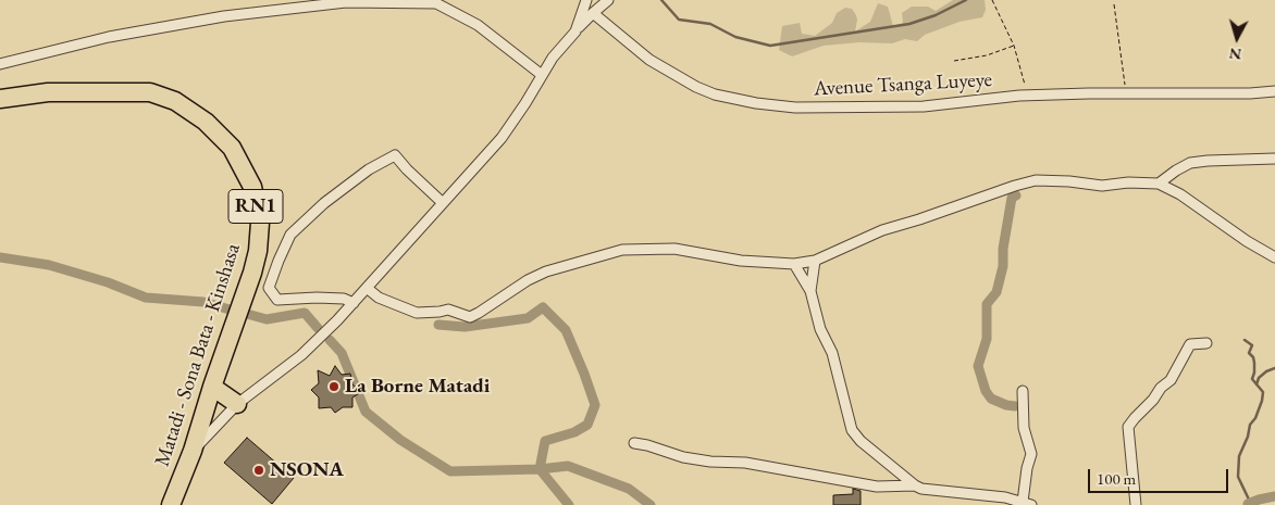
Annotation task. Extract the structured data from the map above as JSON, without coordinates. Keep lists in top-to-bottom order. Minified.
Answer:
{"streets":{"highway":["RN1","Matadi - Sona Bata - Kinshasa"],"street":["Avenue Tsanga Luyeye"]},"places":["La Borne Matadi","NSONA"],"scale_bar":"100 m","north":"bottom"}
